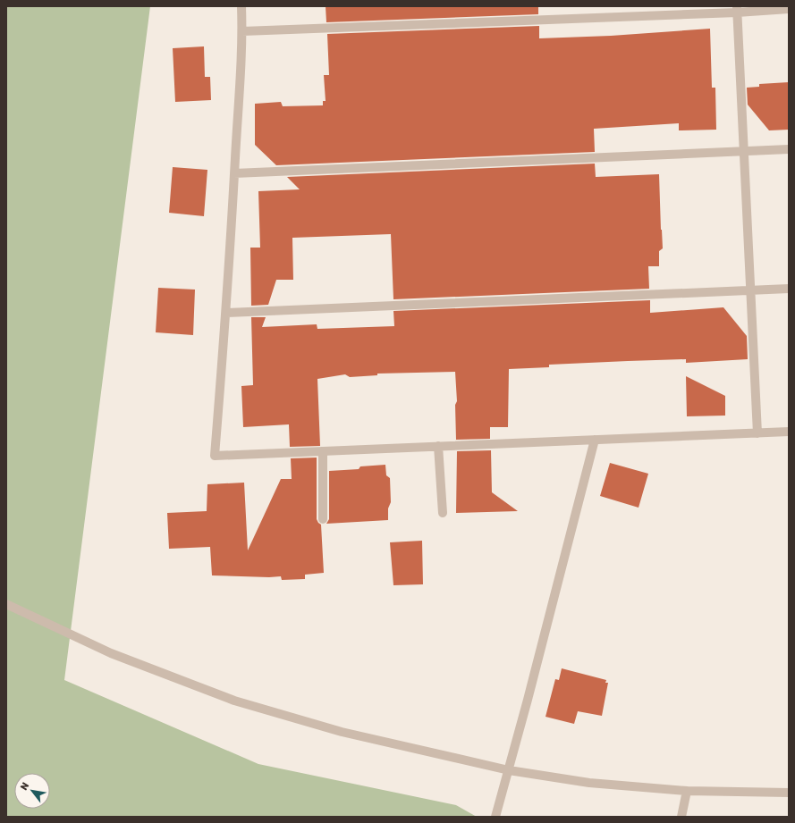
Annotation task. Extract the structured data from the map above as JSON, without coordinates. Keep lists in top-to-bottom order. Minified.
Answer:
{"north":"top left"}
